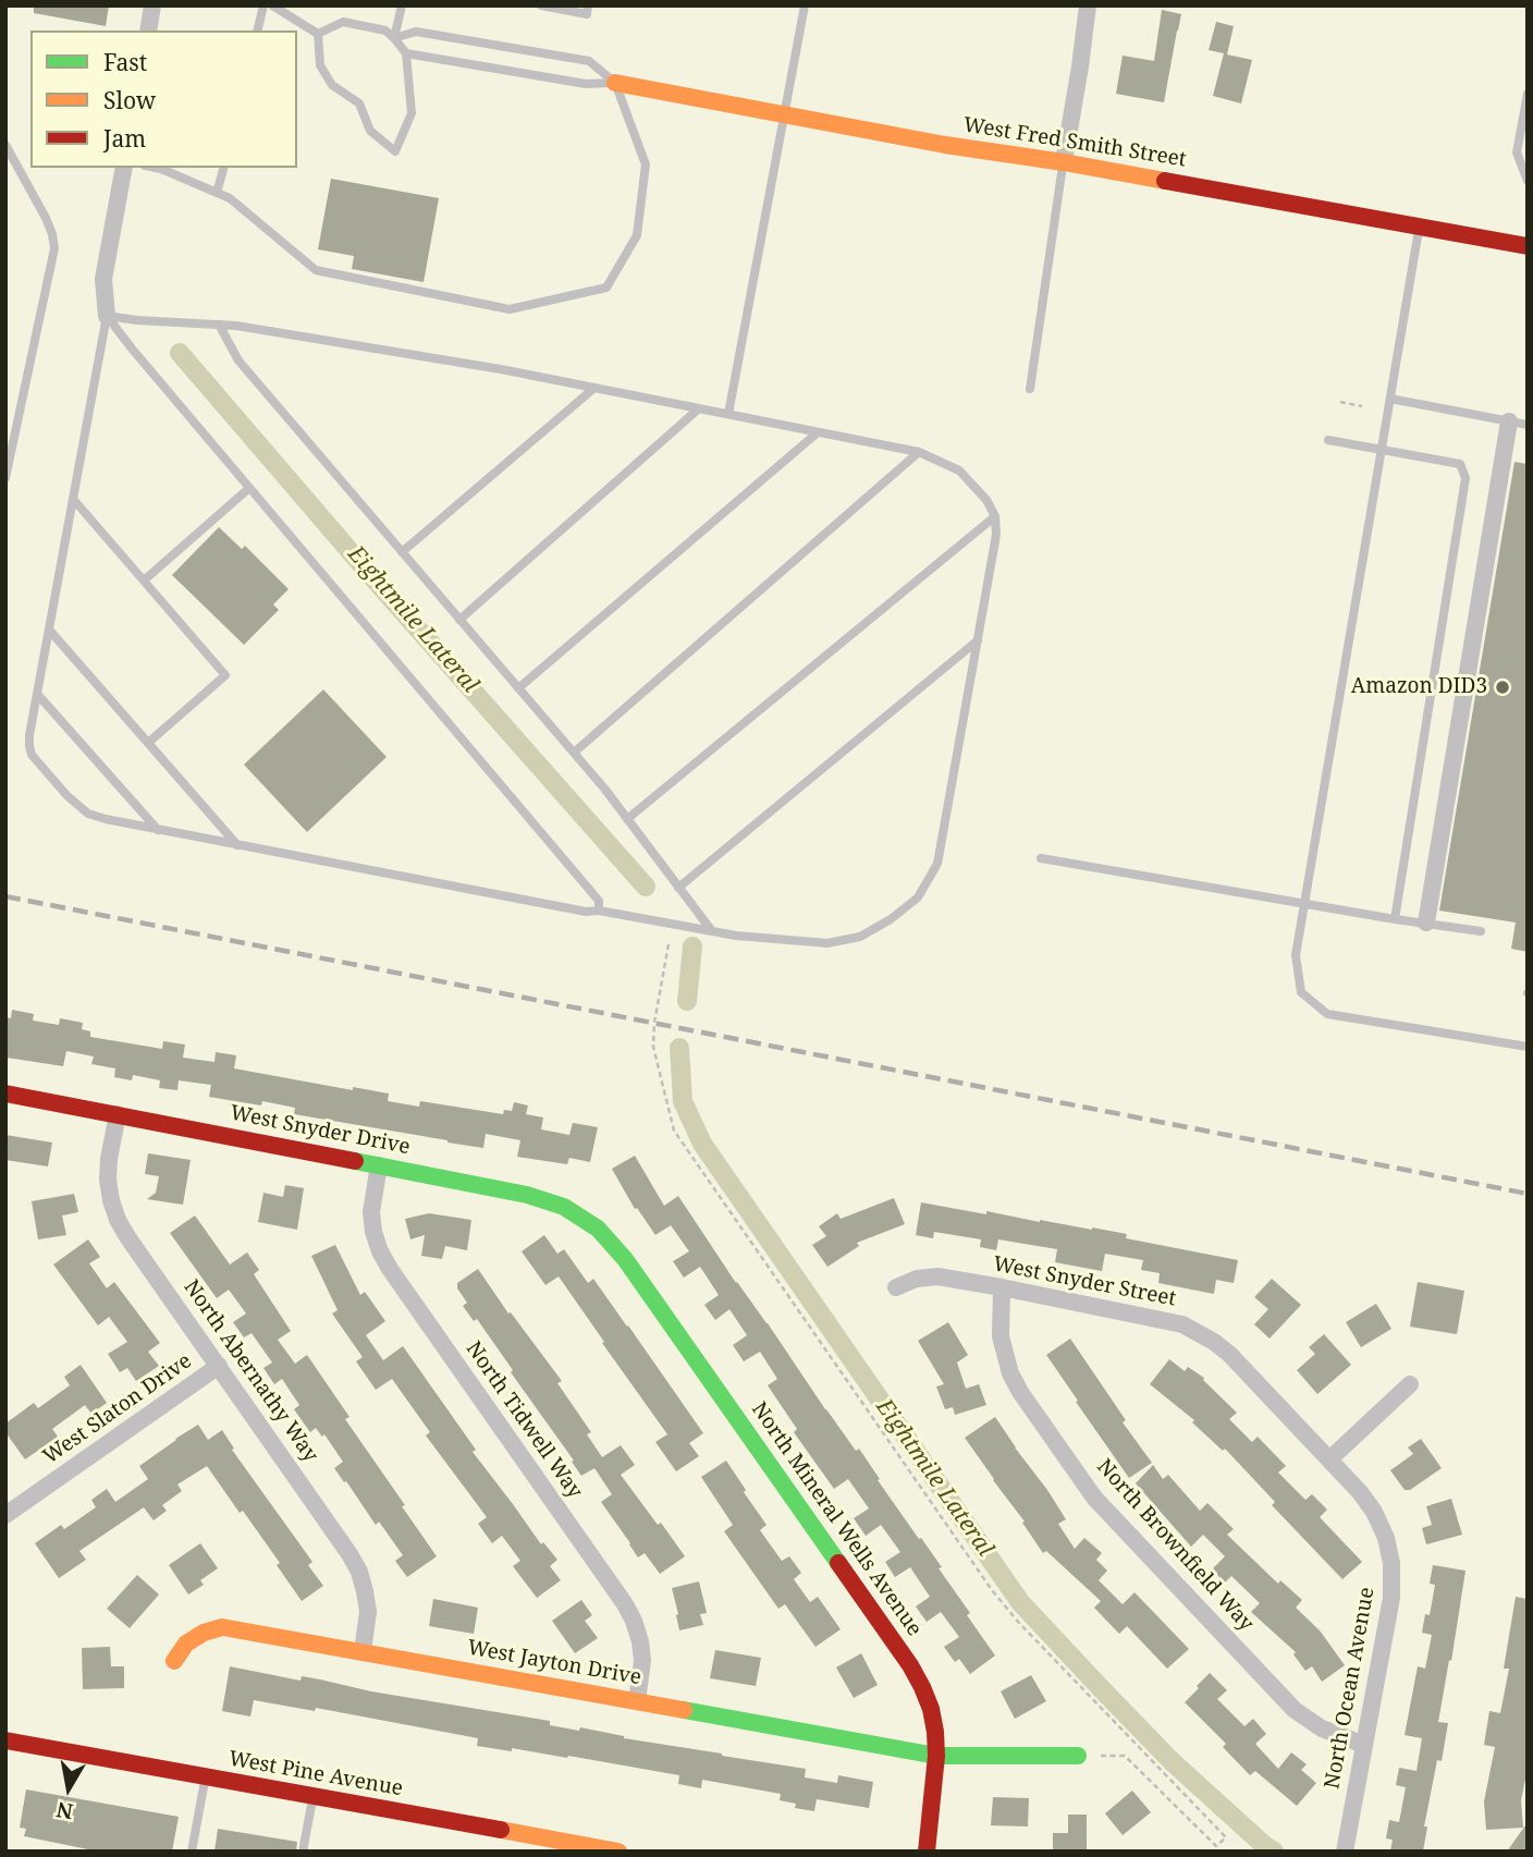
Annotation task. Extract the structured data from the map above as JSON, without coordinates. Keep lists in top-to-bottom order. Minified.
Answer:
{"streets":{"street":["West Fred Smith Street","West Snyder Drive","West Snyder Street","North Abernathy Way","West Slaton Drive","North Tidwell Way","North Mineral Wells Avenue","North Brownfield Way","West Jayton Drive","North Ocean Avenue","West Pine Avenue"]},"crossings":[["West Snyder Drive","North Abernathy Way"],["West Snyder Drive","North Tidwell Way"],["West Snyder Drive","North Mineral Wells Avenue"],["West Snyder Street","North Brownfield Way"],["West Snyder Street","North Ocean Avenue"],["North Abernathy Way","West Slaton Drive"],["North Abernathy Way","West Jayton Drive"],["North Tidwell Way","West Jayton Drive"],["North Mineral Wells Avenue","West Jayton Drive"],["North Brownfield Way","North Ocean Avenue"]],"water":["Eightmile Lateral"],"places":["Amazon DID3"],"legend":["Fast","Slow","Jam"],"north":"bottom"}
